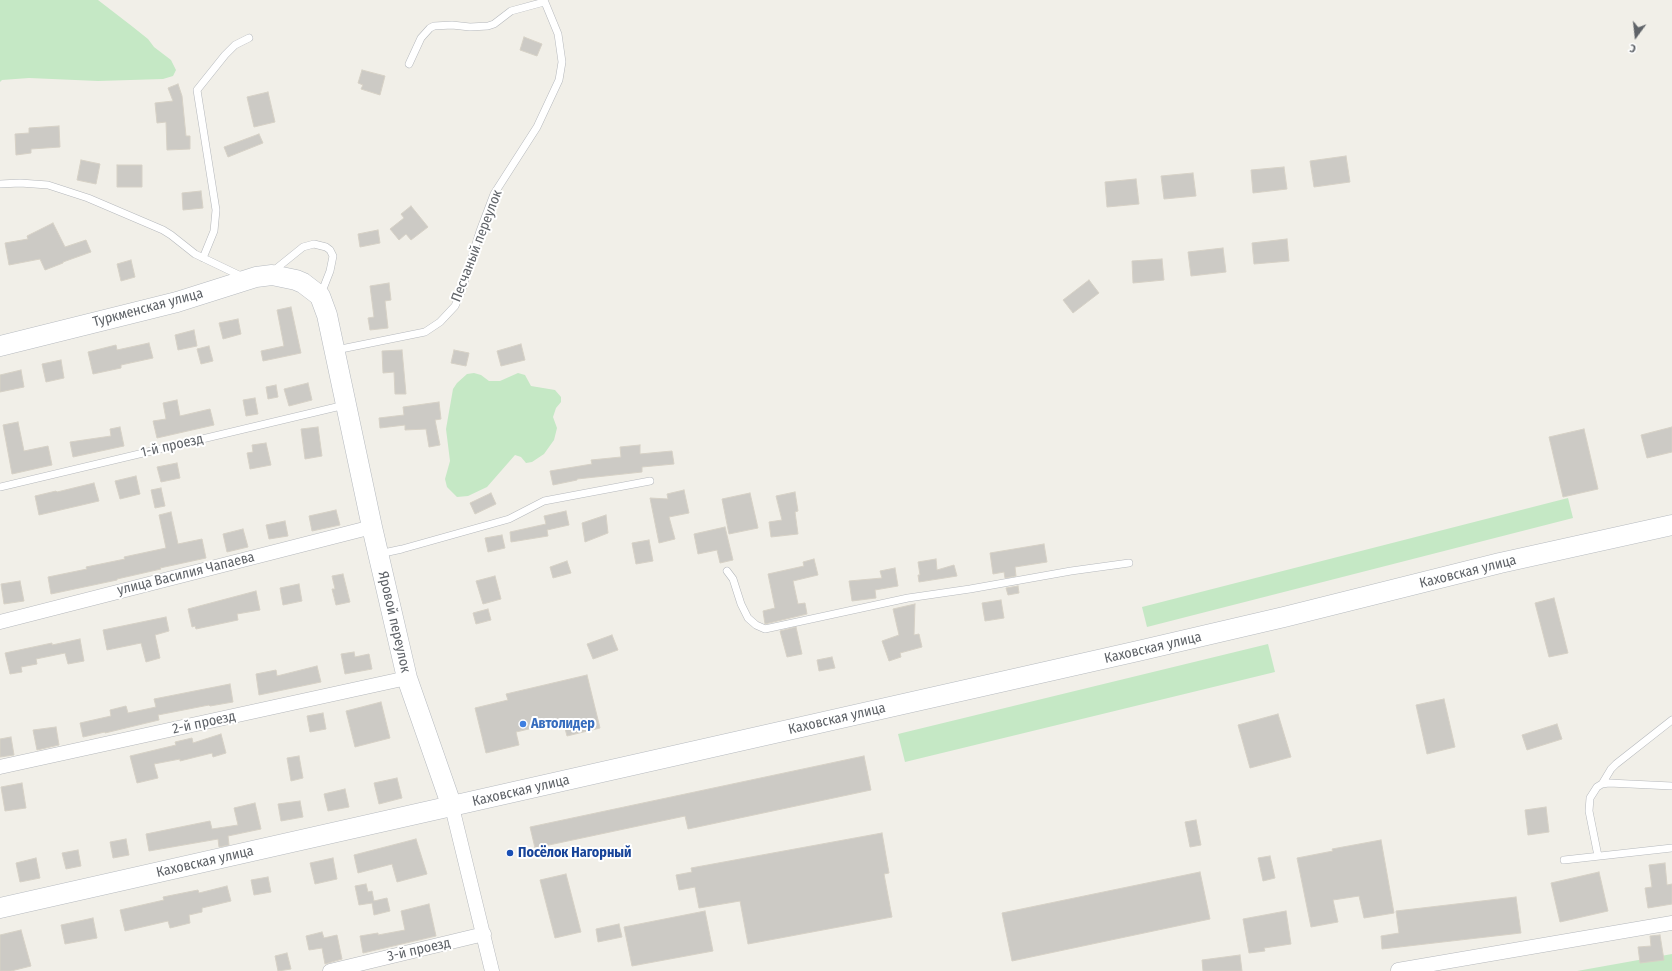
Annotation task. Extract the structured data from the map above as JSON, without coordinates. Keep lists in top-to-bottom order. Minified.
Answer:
{"streets":{"main road":["Туркменская улица","Каховская улица","Яровой переулок"],"street":["улица Василия Чапаева","2-й проезд","3-й проезд"],"lane":["Песчаный переулок","1-й проезд"]},"crossings":[["Песчаный переулок","Яровой переулок"],["Туркменская улица","Яровой переулок"],["1-й проезд","Яровой переулок"],["Каховская улица","Яровой переулок"],["улица Василия Чапаева","Яровой переулок"],["Яровой переулок","2-й проезд"],["Яровой переулок","3-й проезд"]],"places":["Автолидер","Посёлок Нагорный"],"north":"bottom"}
